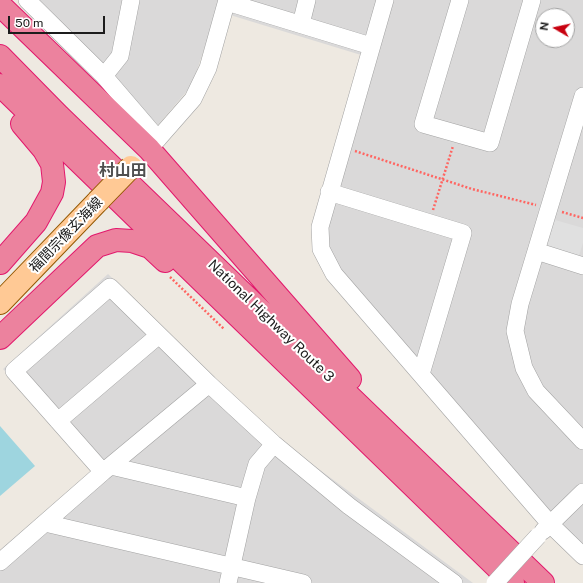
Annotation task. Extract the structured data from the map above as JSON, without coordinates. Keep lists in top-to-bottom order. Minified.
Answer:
{"streets":{"highway":["National Highway Route 3"],"main road":["福間宗像玄海線"]},"districts":["村山田"],"scale_bar":"50 m","north":"left"}
